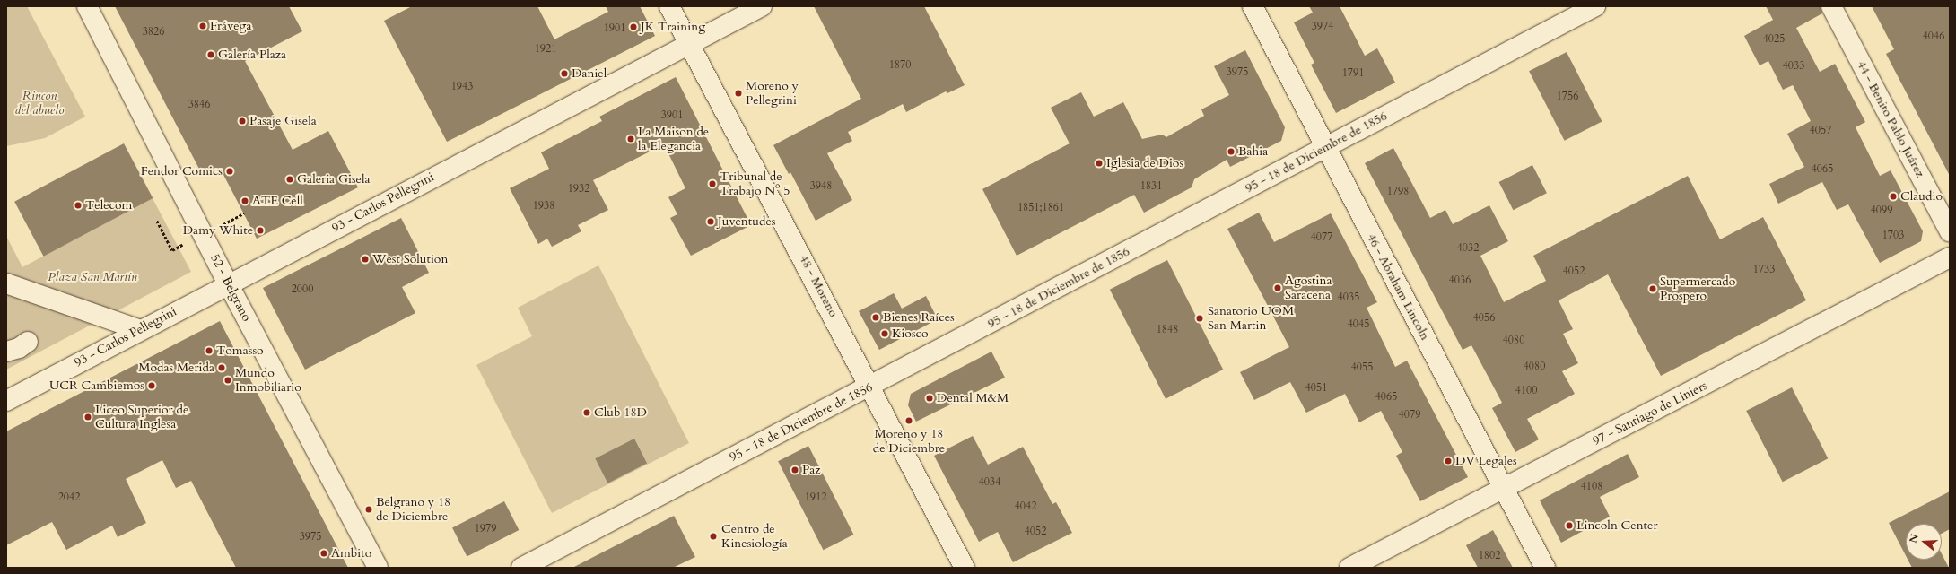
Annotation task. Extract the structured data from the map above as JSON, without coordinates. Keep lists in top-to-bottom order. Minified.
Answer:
{"streets":{"street":["44 - Benito Pablo Juárez","95 - 18 de Diciembre de 1856","93 - Carlos Pellegrini","48 - Moreno","46 - Abraham Lincoln","52 - Belgrano","97 - Santiago de Liniers"]},"crossings":[["95 - 18 de Diciembre de 1856","48 - Moreno"],["95 - 18 de Diciembre de 1856","46 - Abraham Lincoln"],["93 - Carlos Pellegrini","48 - Moreno"],["93 - Carlos Pellegrini","52 - Belgrano"],["46 - Abraham Lincoln","97 - Santiago de Liniers"]],"parks":["Rincon del abuelo","Plaza San Martín"],"places":["Frávega","JK Training","Galería Plaza","Daniel","Moreno y Pellegrini","Pasaje Gisela","La Maison de la Elegancia","Bahia","Iglesia de Dios","Fendor Comics","Galeria Gisela","Tribunal de Trabajo Nº 5","Claudio","ATE Cell","Telecom","Juventudes","Damy White","West Solution","Agostina Saracena","Supermercado Prospero","Bienes Raíces","Sanatorio UOM San Martin","Kiosco","Tomasso","Modas Merida","Mundo Inmobiliario","UCR Cambiemos","Dental M&M","Club 18D","Liceo Superior de Cultura Inglesa","Moreno y 18 de Diciembre","DV Legales","Paz","Belgrano y 18 de Diciembre","Lincoln Center","Centro de Kinesiología","Ambito"],"house_numbers":["3974","1901","3826","4046","4025","1921","1870","4033","3975","1791","1943","1756","3846","3901","4057","4065","3948","1831","1932","1798","1938","1851;1861","4099","1703","4077","4032","1733","4052","4036","2000","4035","4056","4045","1848","4080","4080","4055","4051","4100","4065","4079","4034","4108","2042","1912","4042","1979","4052","3975","1802"],"north":"left"}
